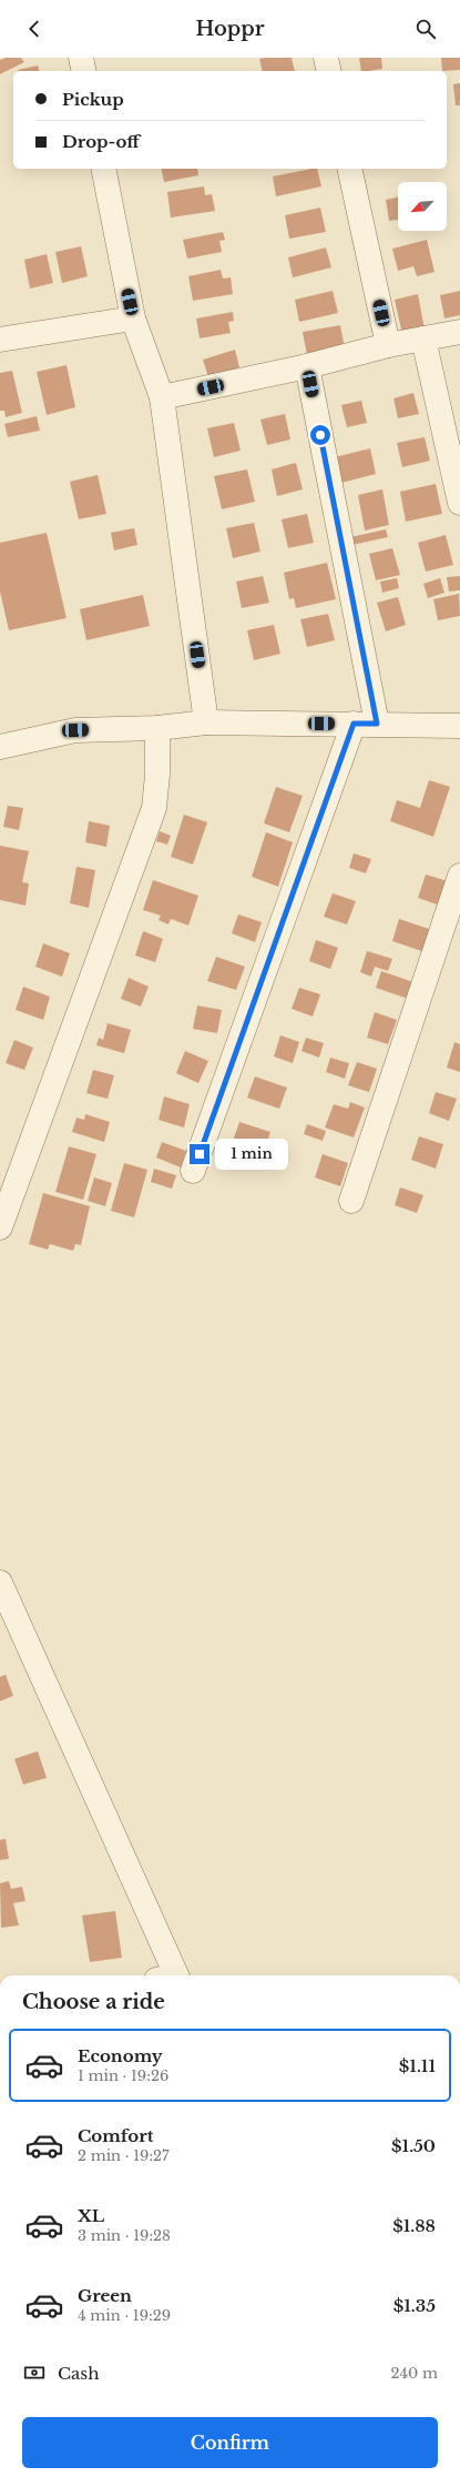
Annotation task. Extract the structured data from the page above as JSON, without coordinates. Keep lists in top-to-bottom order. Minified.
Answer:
{"north":"bottom left","page":{"header":"Hoppr","banner":["Pickup","Drop-off"],"bubble":"1 min","heading":"Choose a ride","list":[{"name":"Economy","note":"1 min · 19:26","value":"$1.11"},{"name":"Comfort","note":"2 min · 19:27","value":"$1.50"},{"name":"XL","note":"3 min · 19:28","value":"$1.88"},{"name":"Green","note":"4 min · 19:29","value":"$1.35"}],"pay":["Cash","240 m"],"buttons":"Confirm"}}
